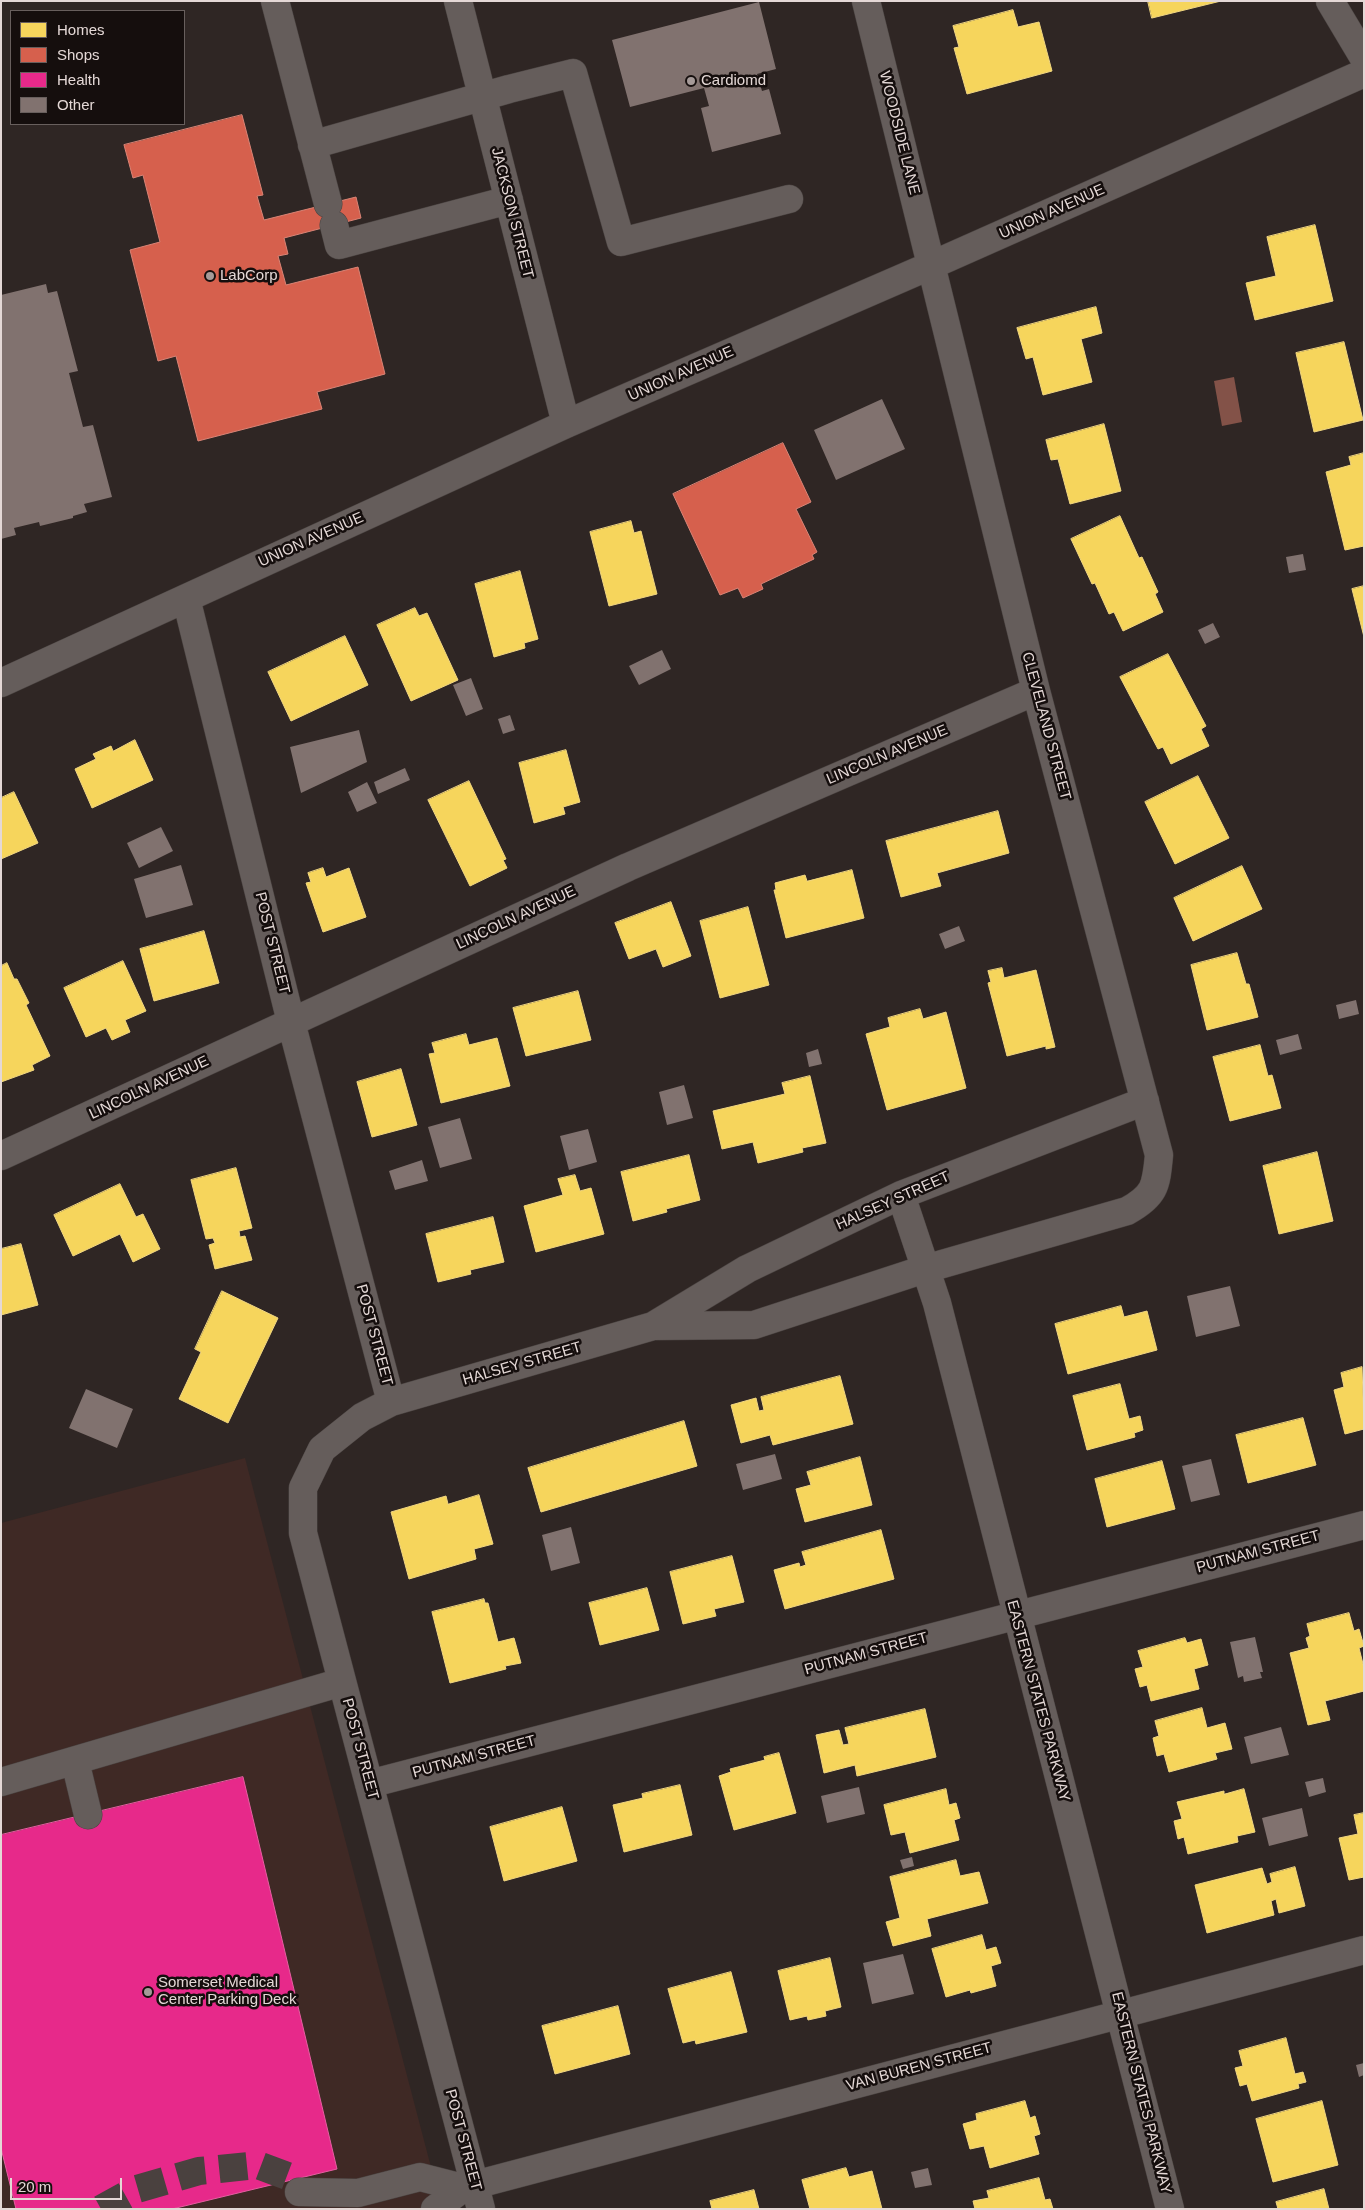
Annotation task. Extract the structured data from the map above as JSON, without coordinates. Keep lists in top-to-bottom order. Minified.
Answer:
{"streets":{"street":["WOODSIDE LANE","UNION AVENUE","JACKSON STREET","CLEVELAND STREET","LINCOLN AVENUE","POST STREET","HALSEY STREET","PUTNAM STREET","EASTERN STATES PARKWAY","VAN BUREN STREET"]},"crossings":[["WOODSIDE LANE","UNION AVENUE"],["WOODSIDE LANE","CLEVELAND STREET"],["UNION AVENUE","JACKSON STREET"],["UNION AVENUE","CLEVELAND STREET"],["UNION AVENUE","POST STREET"],["CLEVELAND STREET","LINCOLN AVENUE"],["CLEVELAND STREET","HALSEY STREET"],["LINCOLN AVENUE","POST STREET"],["POST STREET","HALSEY STREET"],["POST STREET","PUTNAM STREET"],["POST STREET","VAN BUREN STREET"],["HALSEY STREET","EASTERN STATES PARKWAY"],["PUTNAM STREET","EASTERN STATES PARKWAY"],["EASTERN STATES PARKWAY","VAN BUREN STREET"]],"places":["Cardiomd","LabCorp","Somerset Medical Center Parking Deck"],"legend":["Homes","Shops","Health","Other"],"scale_bar":"20 m"}
